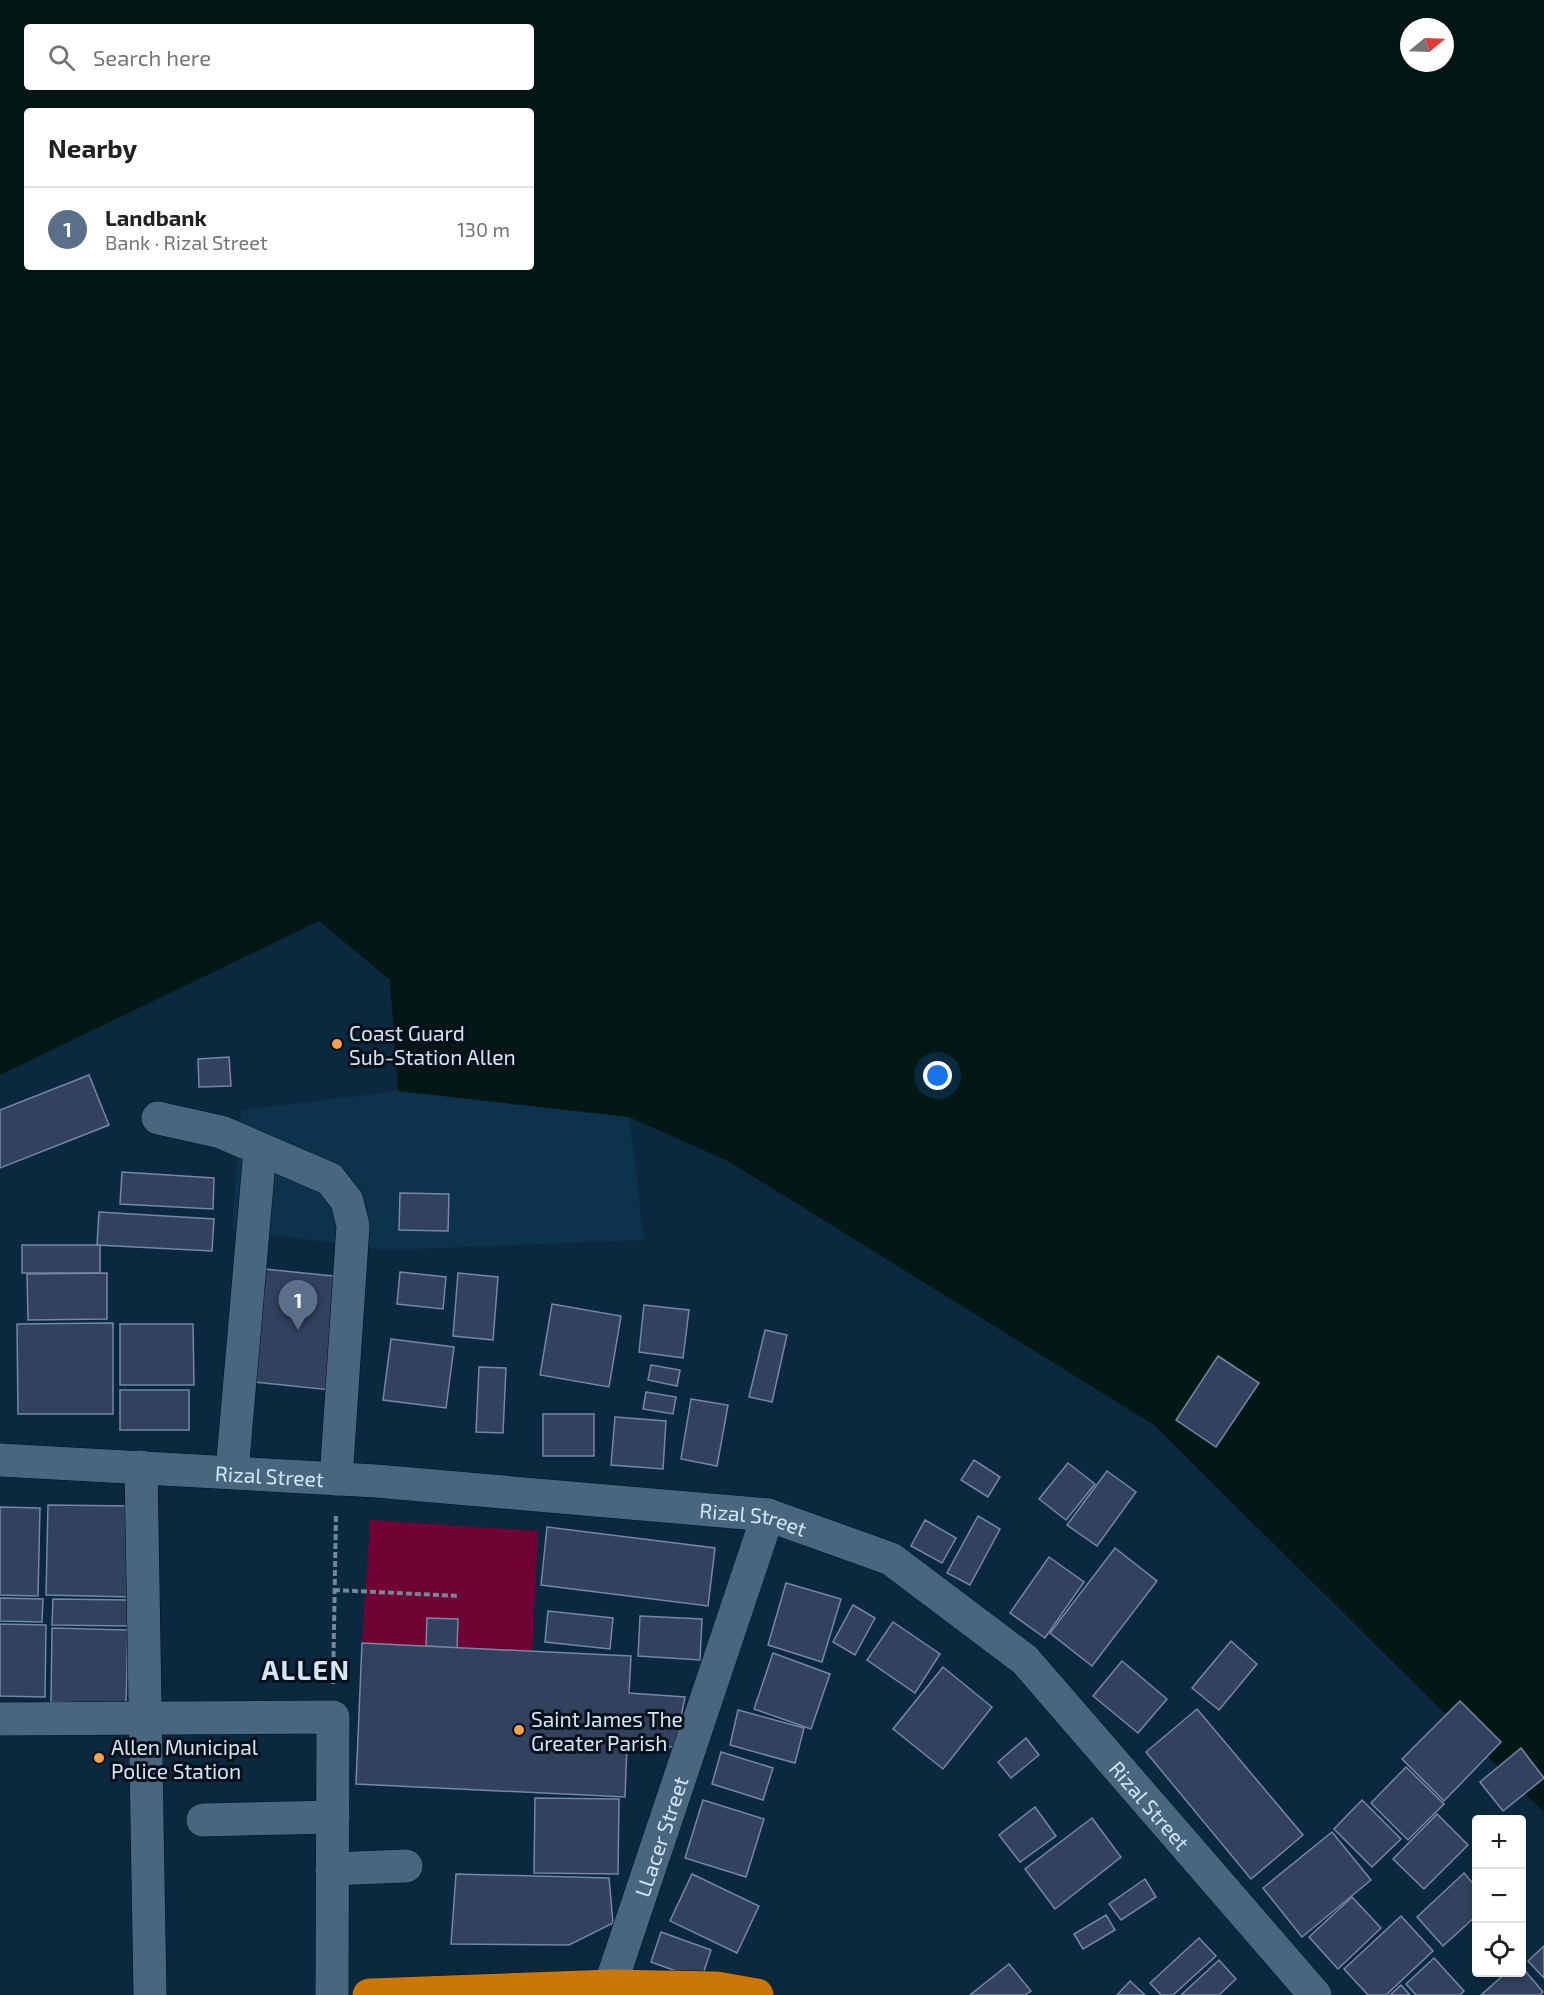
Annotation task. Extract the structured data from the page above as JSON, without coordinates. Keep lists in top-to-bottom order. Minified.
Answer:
{"streets":{"street":["Rizal Street","LLacer Street"]},"crossings":[["Rizal Street","LLacer Street"]],"districts":["ALLEN"],"places":["Coast Guard Sub-Station Allen","Saint James The Greater Parish","Allen Municipal Police Station"],"north":"right","page":{"search":"Search here","heading":"Nearby","list":[{"mark":"1","name":"Landbank","note":"Bank · Rizal Street","value":"130 m"}],"pins":"1","map_buttons":["+","−"]}}
